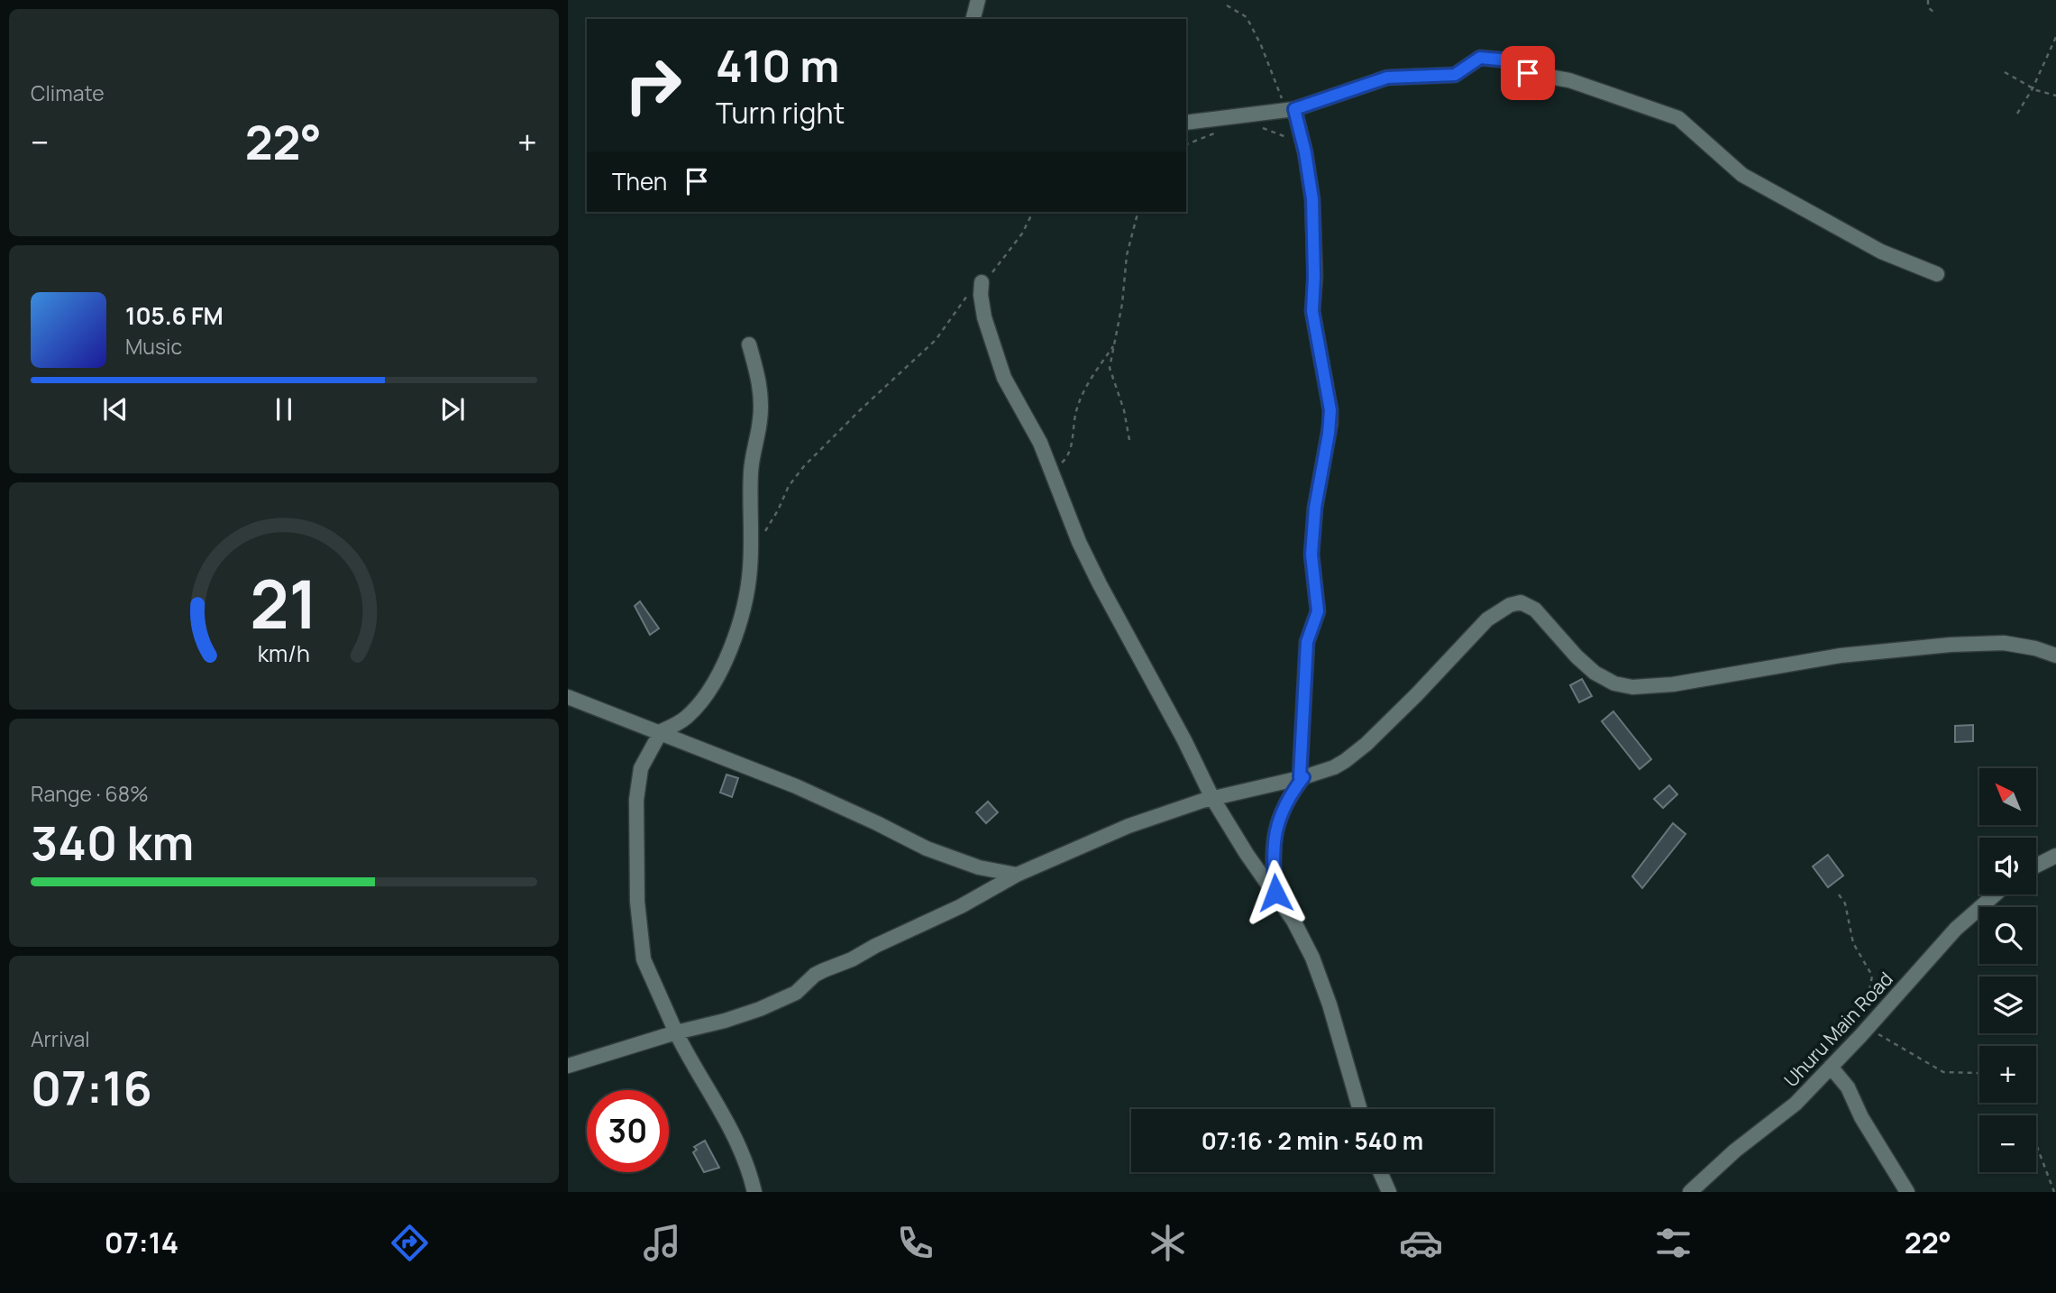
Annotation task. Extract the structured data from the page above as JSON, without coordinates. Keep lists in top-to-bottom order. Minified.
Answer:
{"streets":{"street":["Uhuru Main Road"]},"north":"top left","page":{"tile":["Climate",["Range · 68%","340 km"],["Arrival","07:16"]],"turn":["410 m","Turn right"],"heat":["−","22°","+"],"then":"Then","song":["105.6 FM","Music"],"map_buttons":["+","−"],"limit":"30","trip":"07:16 · 2 min · 540 m","tabs":["07:14","22°"],"gauge":["21","km/h"]}}
